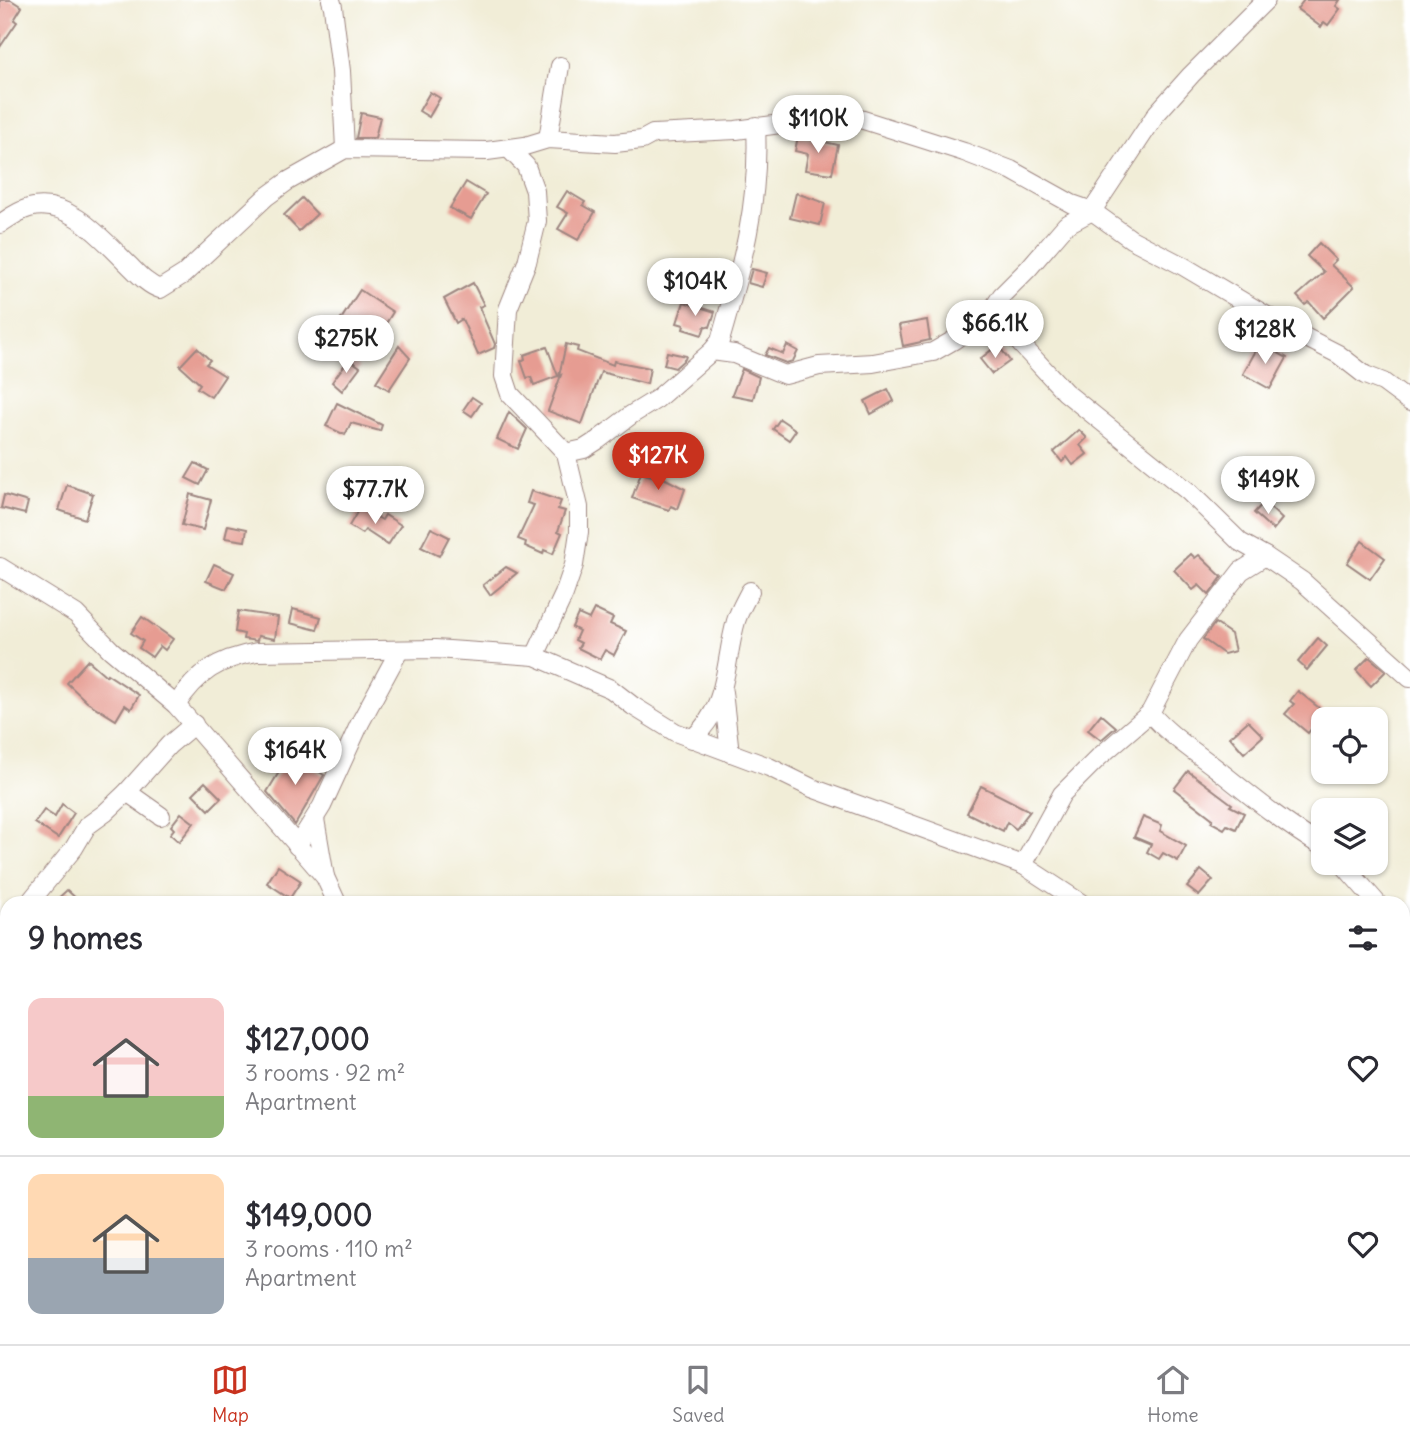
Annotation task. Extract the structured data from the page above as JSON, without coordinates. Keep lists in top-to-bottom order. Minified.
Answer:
{"page":{"price":["$110K","$104K","$66.1K","$128K","$275K","$127K","$149K","$77.7K","$164K"],"heading":"9 homes","list":[{"name":"$127,000","note":"3 rooms · 92 m² · Apartment"},{"name":"$149,000","note":"3 rooms · 110 m² · Apartment"}],"tabs":["Map","Saved","Home"]}}
